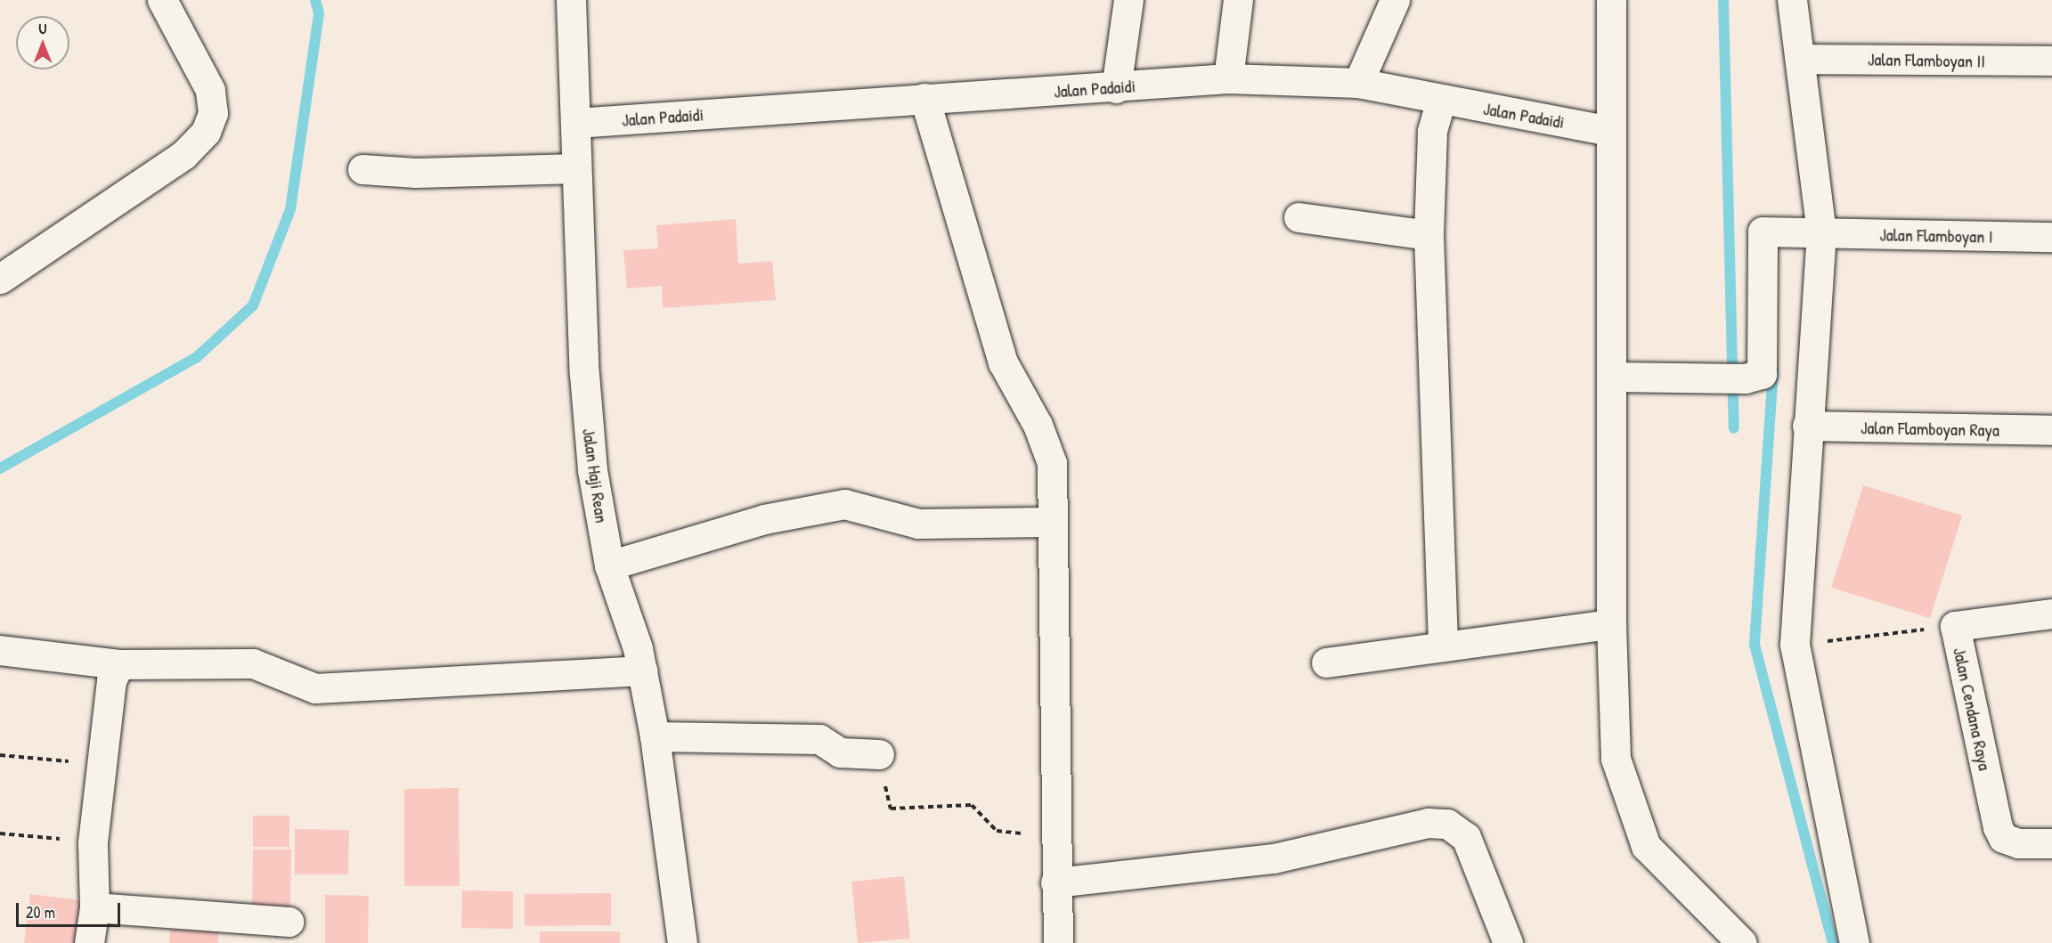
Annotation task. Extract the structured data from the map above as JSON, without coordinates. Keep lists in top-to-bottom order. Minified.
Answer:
{"streets":{"street":["Jalan Flamboyan II","Jalan Padaidi","Jalan Flamboyan I","Jalan Flamboyan Raya","Jalan Haji Rean","Jalan Cendana Raya"]},"crossings":[["Jalan Padaidi","Jalan Haji Rean"]],"scale_bar":"20 m","north":"top"}
